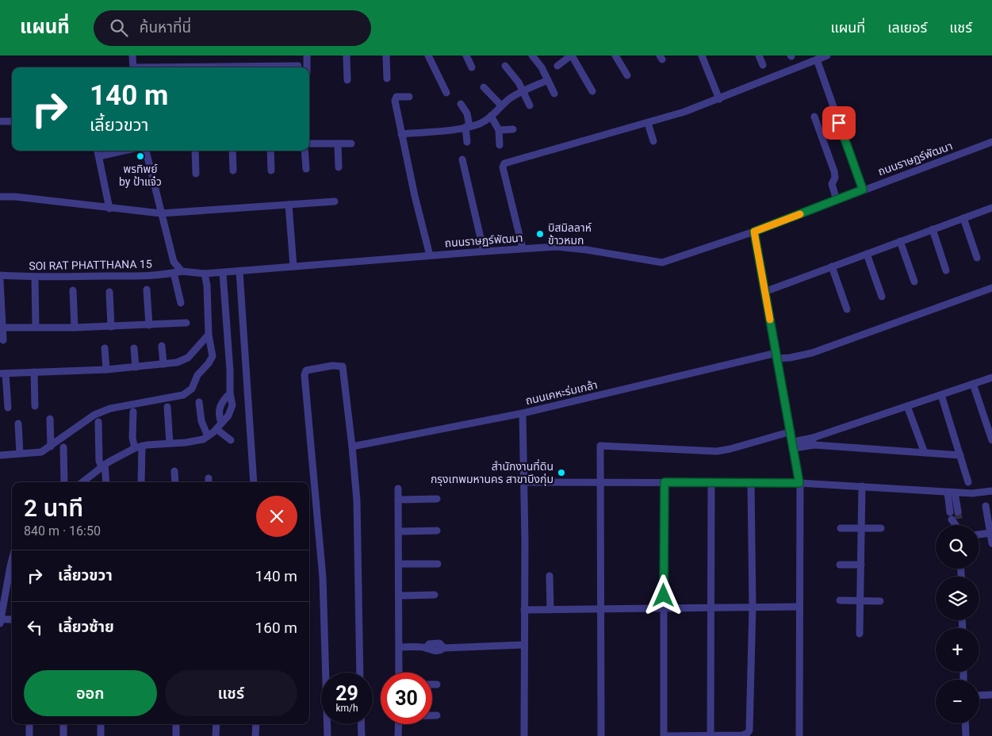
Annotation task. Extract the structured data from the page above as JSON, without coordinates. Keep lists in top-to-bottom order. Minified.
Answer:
{"streets":{"street":["ถนนราษฏร์พัฒนา","SOI RAT PHATTHANA 15","ถนนเคหะร่มเกล้า"]},"crossings":[["ถนนราษฏร์พัฒนา","SOI RAT PHATTHANA 15"]],"places":["พรทิพย์ by ป้าแจ๋ว","บิสมิลลาห์ ข้าวหมก","สำนักงานที่ดิน กรุงเทพมหานคร สาขาบึงกุ่ม"],"page":{"header":"แผนที่","search":"ค้นหาที่นี่","nav":["แผนที่","เลเยอร์","แชร์"],"turn":["140 m","เลี้ยวขวา"],"heading":["2 นาที","840 m · 16:50"],"map_buttons":["+","−"],"list":[{"name":"เลี้ยวขวา","value":"140 m"},{"name":"เลี้ยวซ้าย","value":"160 m"}],"buttons":["ออก","แชร์"],"speed":"29 km/h","limit":"30"}}
